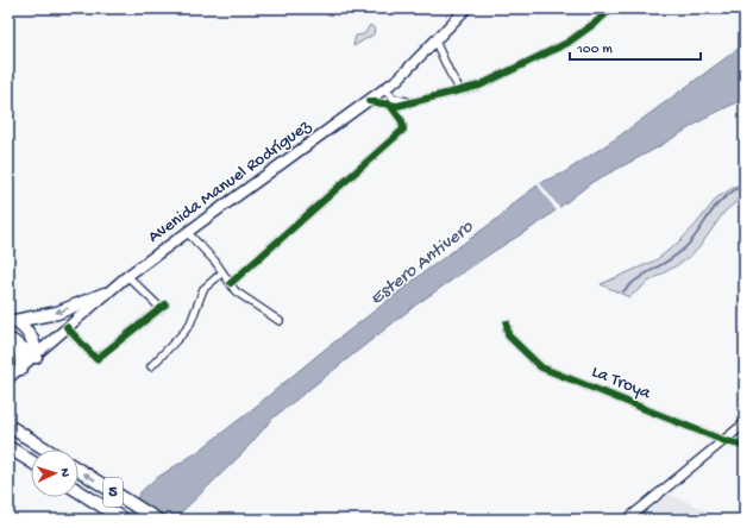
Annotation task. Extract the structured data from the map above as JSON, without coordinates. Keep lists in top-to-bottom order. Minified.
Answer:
{"streets":{"highway":["5"],"main road":["Avenida Manuel Rodríguez"],"street":["La Troya"]},"water":["Estero Antivero"],"scale_bar":"100 m","north":"right"}
